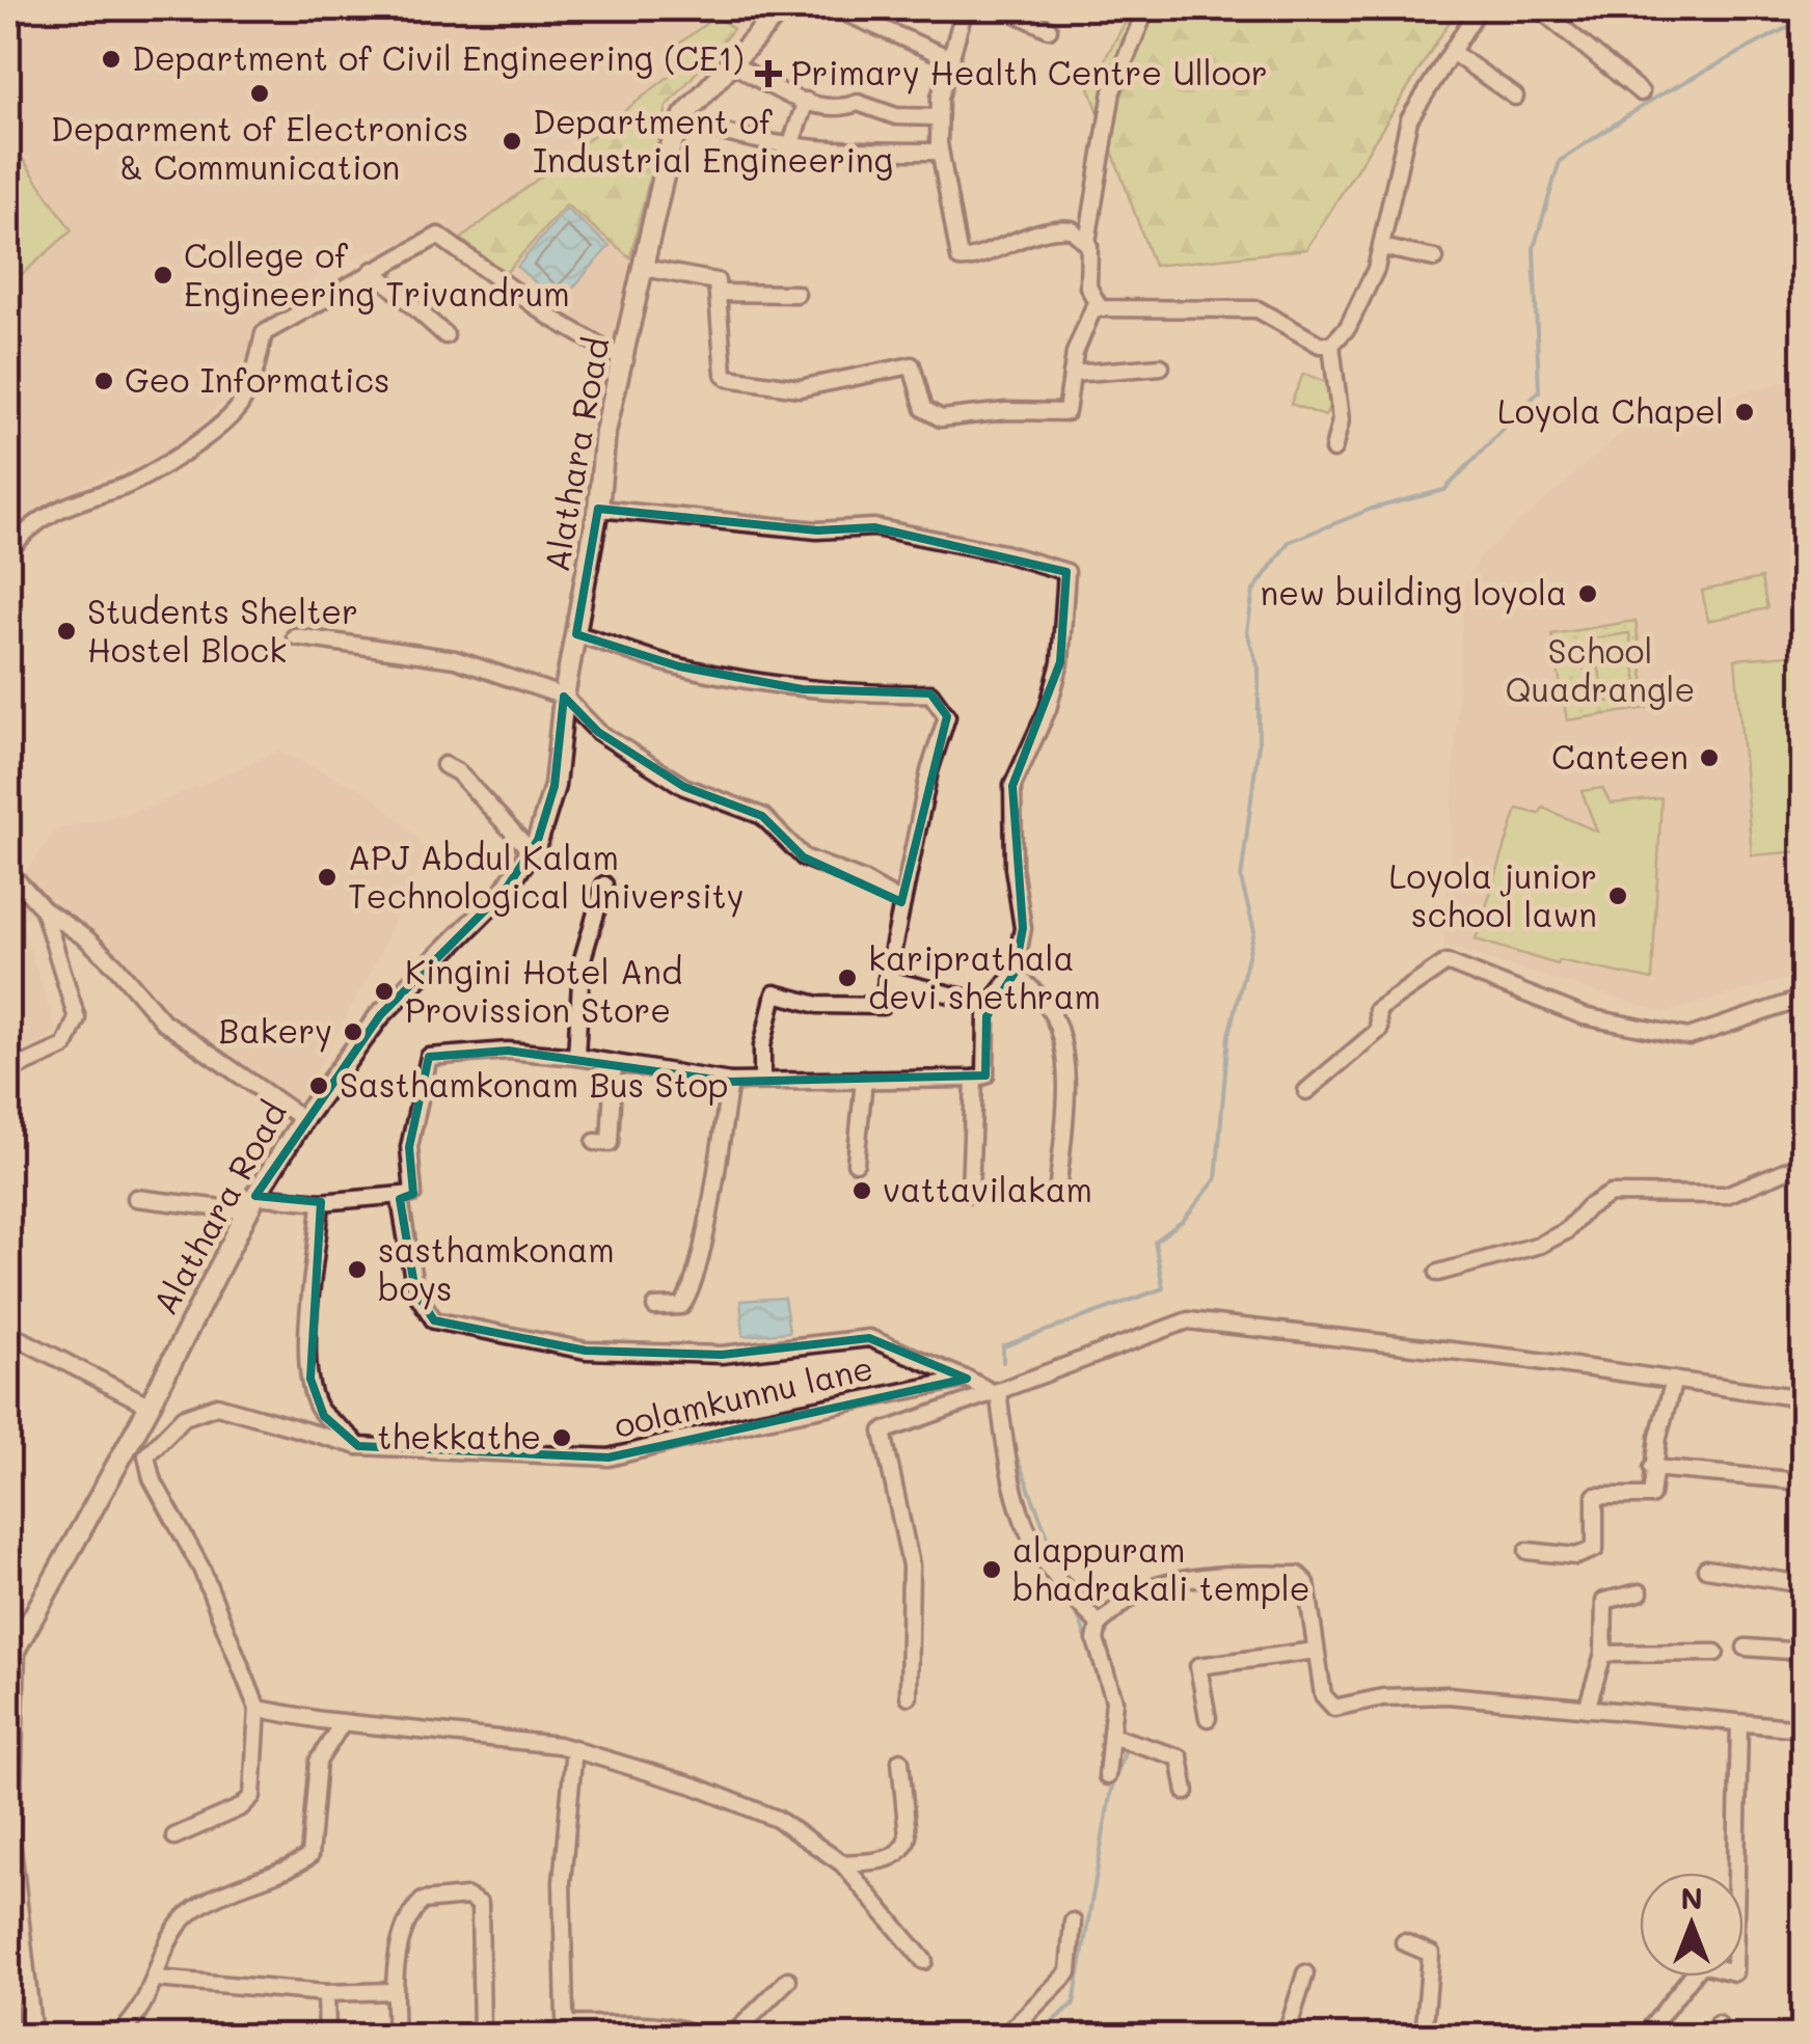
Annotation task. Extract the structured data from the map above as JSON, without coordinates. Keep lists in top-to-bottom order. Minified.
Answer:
{"streets":{"street":["Alathara Road","oolamkunnu lane"]},"parks":["School Quadrangle"],"places":{"other":["Department of Civil Engineering (CE1)","Deparment of Electronics & Communication","Department of Industrial Engineering","College of Engineering Trivandrum","Geo Informatics","Loyola Chapel","new building loyola","Students Shelter Hostel Block","Canteen","APJ Abdul Kalam Technological University","Loyola junior school lawn","kariprathala devi shethram","Kingini Hotel And Provission Store","Bakery","Sasthamkonam Bus Stop","vattavilakam","sasthamkonam boys","thekkathe","alappuram bhadrakali temple"],"health":["Primary Health Centre Ulloor"]},"north":"top"}
